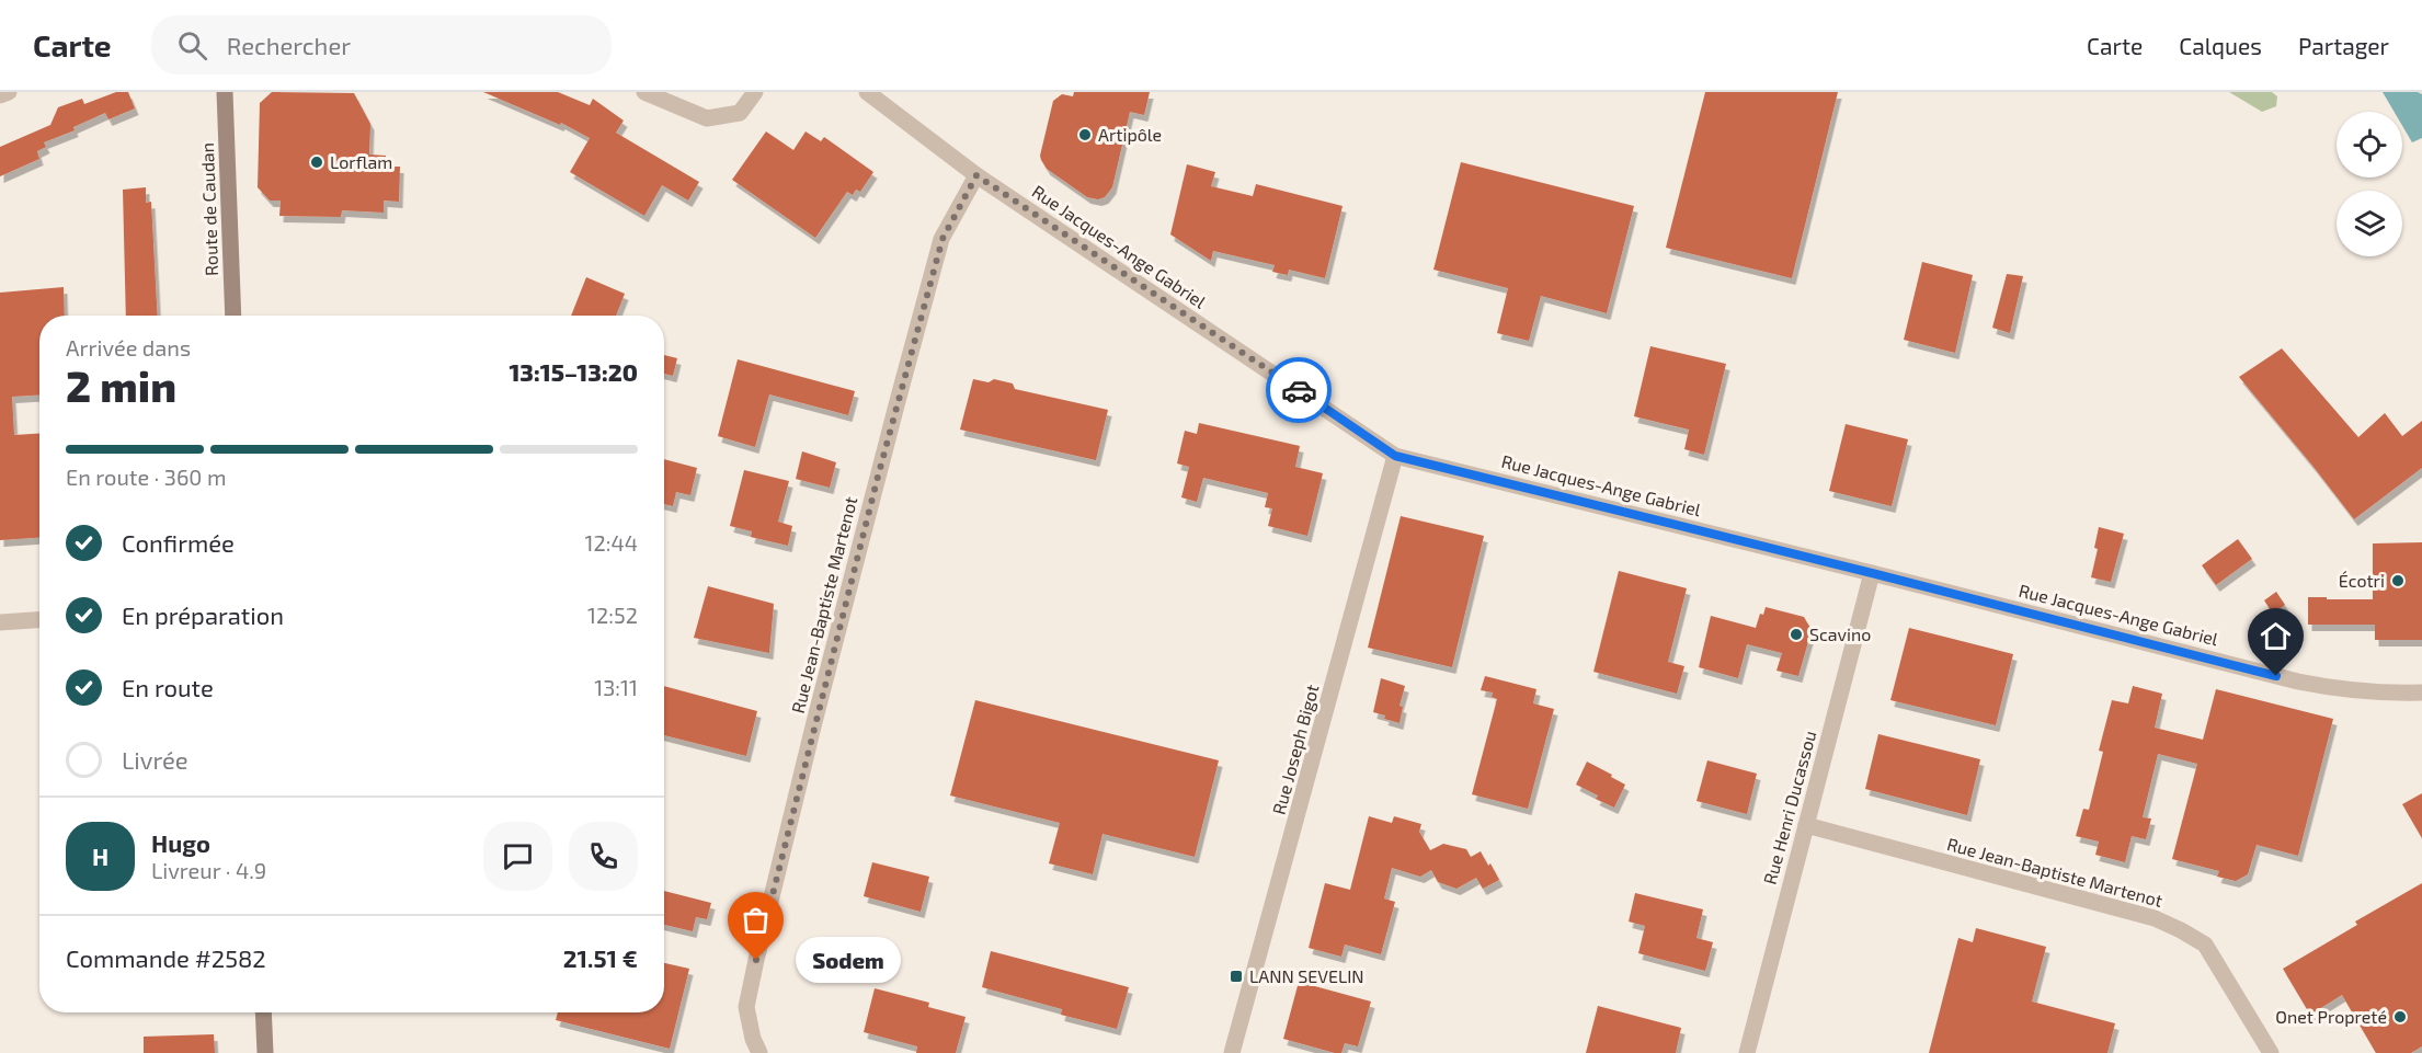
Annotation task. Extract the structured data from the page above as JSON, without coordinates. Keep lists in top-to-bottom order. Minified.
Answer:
{"streets":{"street":["Route de Caudan","Rue Jacques-Ange Gabriel","Rue Jean-Baptiste Martenot","Rue Joseph Bigot","Rue Henri Ducassou"]},"crossings":[["Rue Jacques-Ange Gabriel","Rue Jean-Baptiste Martenot"],["Rue Jacques-Ange Gabriel","Rue Joseph Bigot"],["Rue Jacques-Ange Gabriel","Rue Henri Ducassou"],["Rue Jean-Baptiste Martenot","Rue Henri Ducassou"]],"places":{"other":["Artipôle","Lorflam","Écotri","Scavino","Sodem","Onet Propreté"],"transit":["LANN SEVELIN"]},"page":{"header":"Carte","search":"Rechercher","nav":["Carte","Calques","Partager"],"heading":["2 min","Arrivée dans","13:15–13:20"],"panel":["Hugo","Livreur · 4.9","Commande #2582","21.51 €"],"bar":"En route · 360 m","list":[["Confirmée","12:44"],["En préparation","12:52"],["En route","13:11"],"Livrée"],"round":"H","bubble":"Sodem"}}
